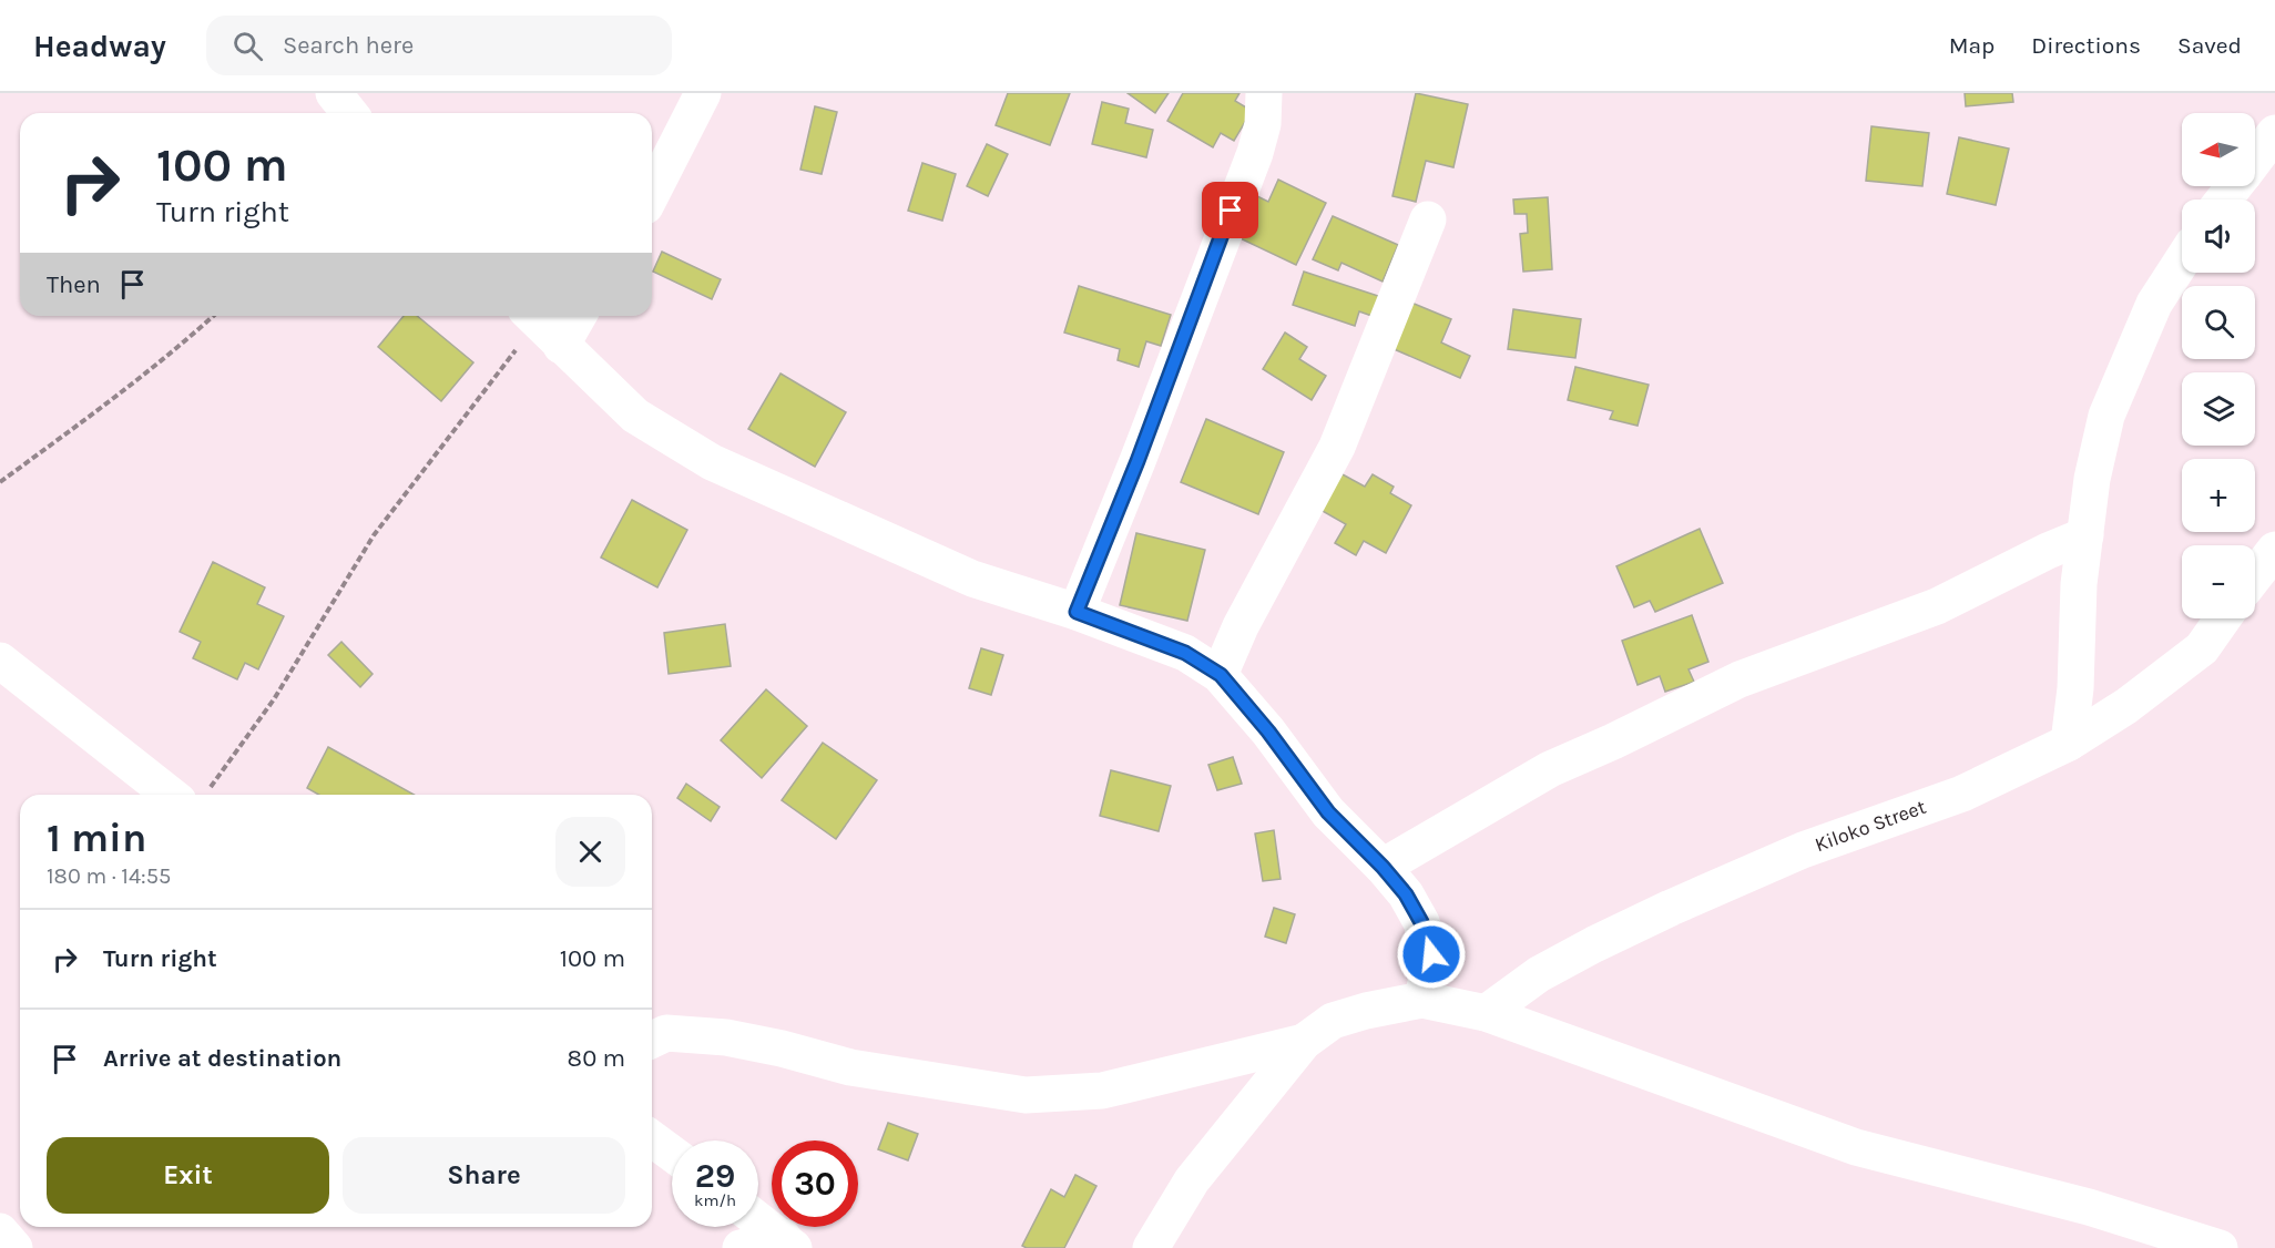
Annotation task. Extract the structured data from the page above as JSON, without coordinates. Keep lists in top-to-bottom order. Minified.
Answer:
{"streets":{"street":["Kiloko Street"]},"north":"left","page":{"header":"Headway","search":"Search here","nav":["Map","Directions","Saved"],"map_buttons":["+","−"],"turn":["100 m","Turn right"],"then":"Then","heading":["1 min","180 m · 14:55"],"list":[{"name":"Turn right","value":"100 m"},{"name":"Arrive at destination","value":"80 m"}],"buttons":["Exit","Share"],"speed":"29 km/h","limit":"30"}}
